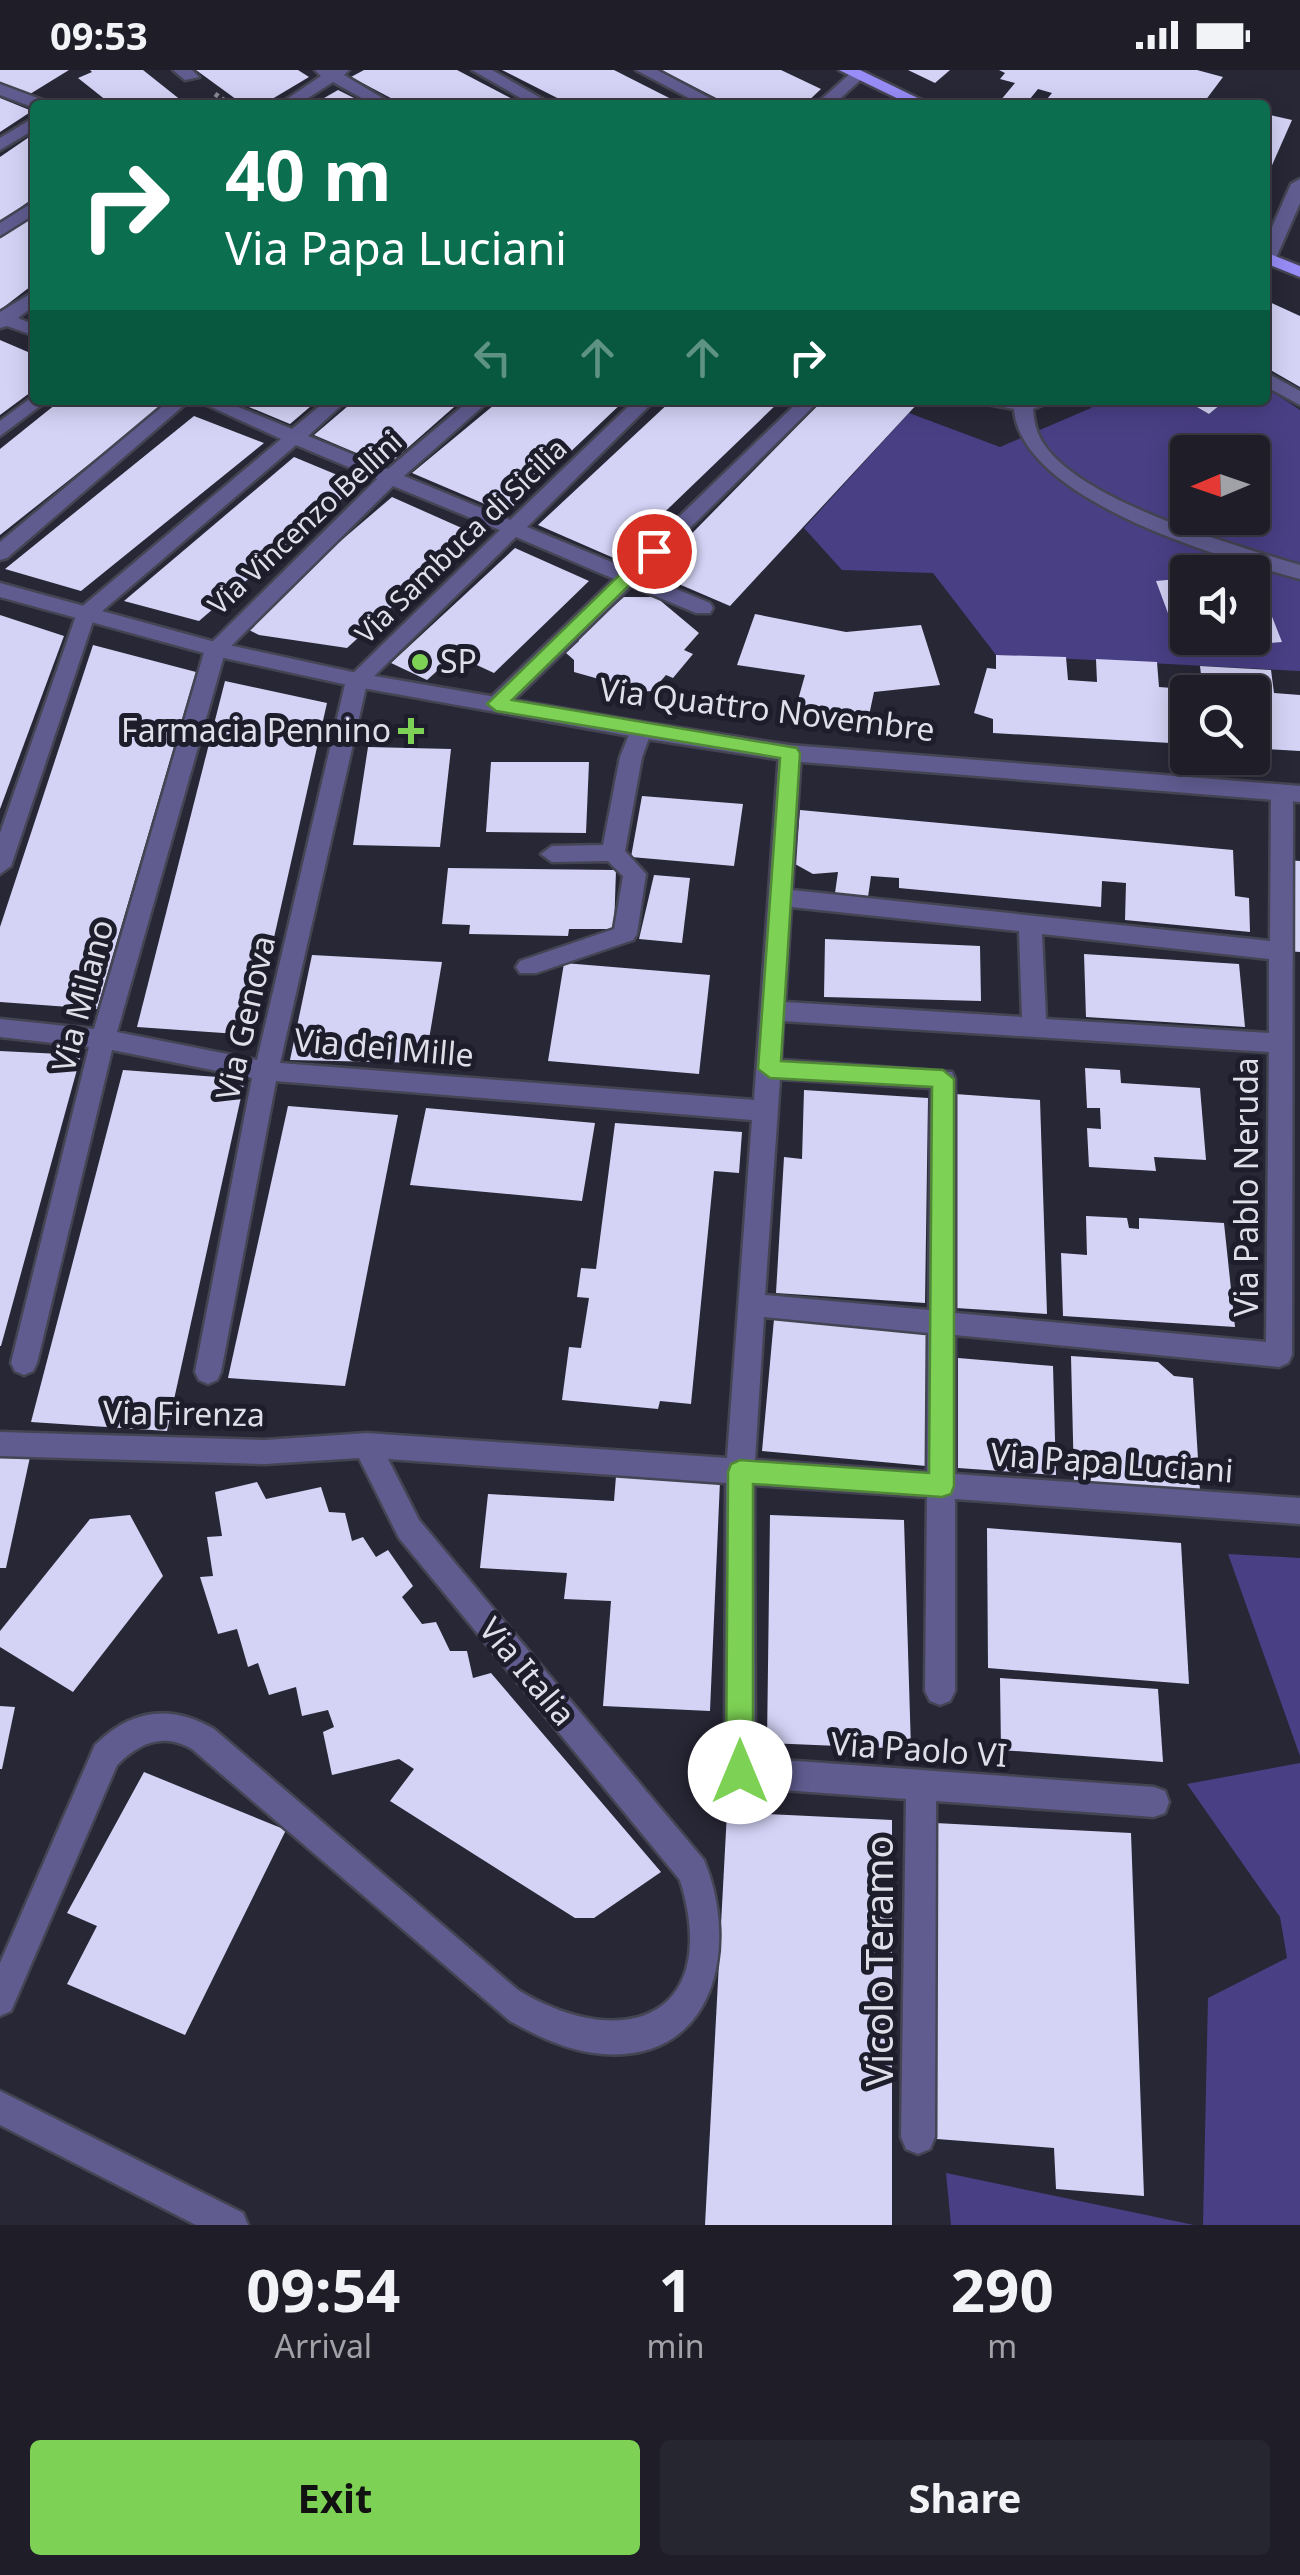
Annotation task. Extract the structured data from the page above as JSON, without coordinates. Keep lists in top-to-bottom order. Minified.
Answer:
{"streets":{"street":["Via Vincenzo Bellini","Via Sambuca di Sicilia","Via Quattro Novembre","Via Milano","Via Genova","Via dei Mille","Via Pablo Neruda","Via Firenza","Via Papa Luciani","Via Italia","Via Paolo VI","Vicolo Teramo"]},"crossings":[["Via Vincenzo Bellini","Via Quattro Novembre"],["Via Vincenzo Bellini","Via Milano"],["Via Sambuca di Sicilia","Via Quattro Novembre"],["Via Sambuca di Sicilia","Via Genova"],["Via Quattro Novembre","Via Milano"],["Via Quattro Novembre","Via Genova"],["Via Quattro Novembre","Via Pablo Neruda"],["Via Milano","Via dei Mille"],["Via Genova","Via dei Mille"],["Via Firenza","Via Italia"],["Via Papa Luciani","Via Paolo VI"],["Via Paolo VI","Vicolo Teramo"]],"places":{"other":["SP"],"health":["Farmacia Pennino"]},"north":"left","page":{"status":"09:53","turn":["40 m","Via Papa Luciani"],"eta":["09:54","Arrival","1","min","290","m"],"buttons":["Exit","Share"]}}
